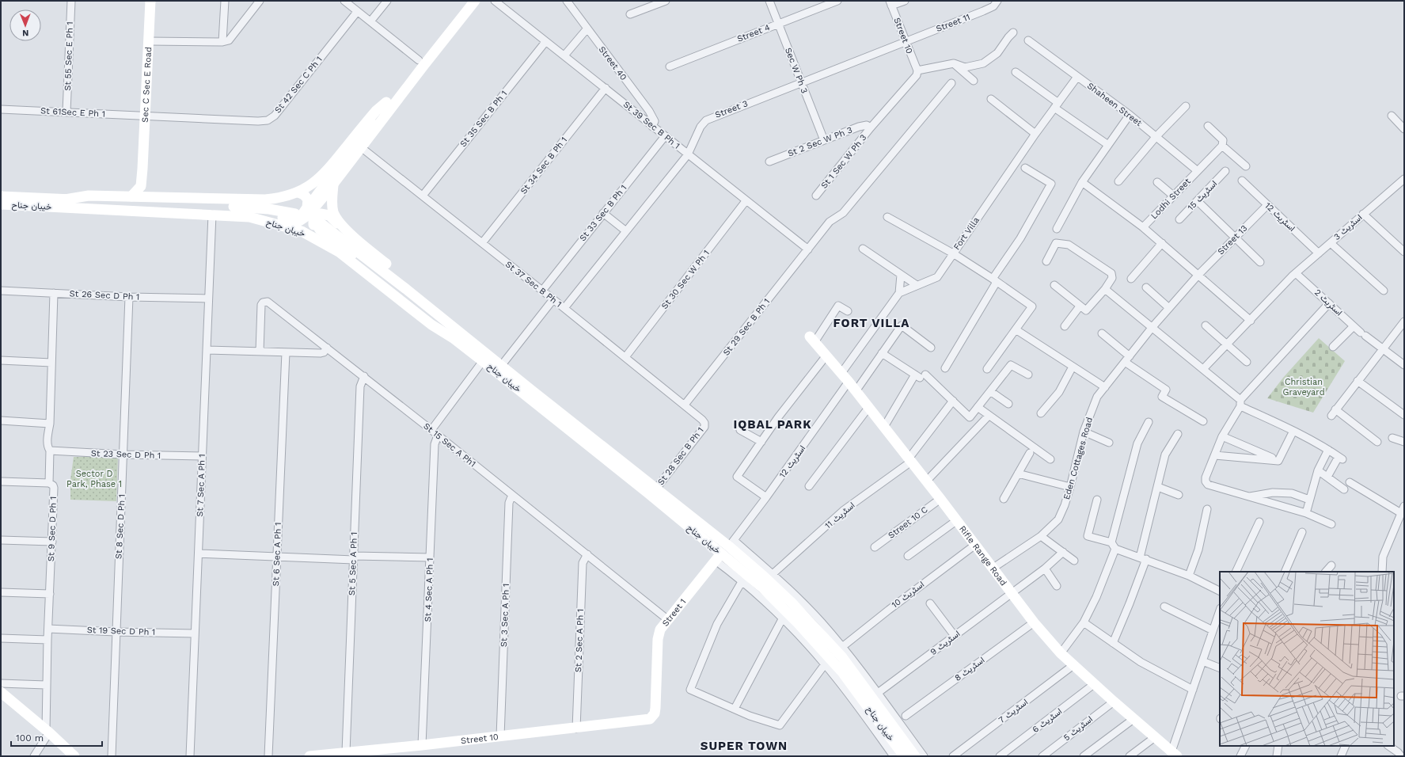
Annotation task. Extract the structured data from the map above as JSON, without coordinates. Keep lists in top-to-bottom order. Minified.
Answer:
{"streets":{"main road":["Street 10","Sec C Sec E Road","خیبان جناح","Rifle Range Road","Street 1"],"street":["Street 11","Street 4","St 55 Sec E Ph 1","Street 40","Sec W Ph 3","St 42 Sec C Ph 1","Shaheen Street","Street 3","St 61Sec E Ph 1","St 35 Sec B Ph 1","St 39 Sec B Ph 1","St 2 Sec W Ph 3","St 1 Sec W Ph 3","St 34 Sec B Ph 1","اسٹریٹ 15","Lodhi Street","St 33 Sec B Ph 1","اسٹریٹ 12","اسٹریٹ 3","Fort Villa","Street 13","St 30 Sec W Ph 1","St 37 Sec B Ph 1","St 26 Sec D Ph 1","اسٹریٹ 2","St 29 Sec B Ph 1","St 15 Sec A Ph1","St 23 Sec D Ph 1","St 28 Sec B Ph 1","Eden Cottages Road","St 7 Sec A Ph 1","اسٹریٹ 11","Street 10 C","St 8 Sec D Ph 1","St 9 Sec D Ph 1","St 6 Sec A Ph 1","St 5 Sec A Ph 1","St 4 Sec A Ph 1","اسٹریٹ 10","St 3 Sec A Ph 1","St 19 Sec D Ph 1","St 2 Sec A Ph 1","اسٹریٹ 9","اسٹریٹ 8","اسٹریٹ 7","اسٹریٹ 6","اسٹریٹ 5"]},"crossings":[["Street 11","Street 10"],["Street 11","Street 3"],["Street 4","Sec W Ph 3"],["Street 10","Street 3"],["Street 10","St 1 Sec W Ph 3"],["Street 10","St 5 Sec A Ph 1"],["Street 10","St 4 Sec A Ph 1"],["Street 10","Street 1"],["Street 10","St 3 Sec A Ph 1"],["Street 10","St 2 Sec A Ph 1"],["St 55 Sec E Ph 1","St 61Sec E Ph 1"],["Street 40","St 39 Sec B Ph 1"],["Sec W Ph 3","Street 3"],["Sec W Ph 3","St 2 Sec W Ph 3"],["Sec C Sec E Road","St 42 Sec C Ph 1"],["Sec C Sec E Road","St 61Sec E Ph 1"],["St 42 Sec C Ph 1","St 61Sec E Ph 1"],["Shaheen Street","Lodhi Street"],["Shaheen Street","Fort Villa"],["Street 3","St 39 Sec B Ph 1"],["Street 3","St 37 Sec B Ph 1"],["St 35 Sec B Ph 1","St 39 Sec B Ph 1"],["St 35 Sec B Ph 1","St 37 Sec B Ph 1"],["St 39 Sec B Ph 1","St 34 Sec B Ph 1"],["St 39 Sec B Ph 1","St 33 Sec B Ph 1"],["St 39 Sec B Ph 1","St 30 Sec W Ph 1"],["St 39 Sec B Ph 1","St 29 Sec B Ph 1"],["St 2 Sec W Ph 3","St 1 Sec W Ph 3"],["St 34 Sec B Ph 1","St 37 Sec B Ph 1"],["خیبان جناح","اسٹریٹ 12"],["خیبان جناح","St 28 Sec B Ph 1"],["خیبان جناح","St 7 Sec A Ph 1"],["خیبان جناح","Street 1"],["St 33 Sec B Ph 1","St 37 Sec B Ph 1"],["اسٹریٹ 12","اسٹریٹ 3"],["اسٹریٹ 12","Street 13"],["اسٹریٹ 12","Rifle Range Road"],["اسٹریٹ 12","Street 1"],["اسٹریٹ 3","اسٹریٹ 2"],["Fort Villa","Rifle Range Road"],["Street 13","Eden Cottages Road"],["St 30 Sec W Ph 1","St 37 Sec B Ph 1"],["St 37 Sec B Ph 1","St 29 Sec B Ph 1"],["St 37 Sec B Ph 1","St 28 Sec B Ph 1"],["St 26 Sec D Ph 1","St 7 Sec A Ph 1"],["St 26 Sec D Ph 1","St 8 Sec D Ph 1"],["St 26 Sec D Ph 1","St 9 Sec D Ph 1"],["St 15 Sec A Ph1","St 5 Sec A Ph 1"],["St 15 Sec A Ph1","St 4 Sec A Ph 1"],["St 15 Sec A Ph1","Street 1"],["St 15 Sec A Ph1","St 3 Sec A Ph 1"],["St 15 Sec A Ph1","St 2 Sec A Ph 1"],["St 23 Sec D Ph 1","St 7 Sec A Ph 1"],["St 23 Sec D Ph 1","St 8 Sec D Ph 1"],["St 23 Sec D Ph 1","St 9 Sec D Ph 1"],["Eden Cottages Road","Rifle Range Road"],["St 7 Sec A Ph 1","St 19 Sec D Ph 1"],["اسٹریٹ 11","Rifle Range Road"],["Street 10 C","Rifle Range Road"],["St 8 Sec D Ph 1","St 19 Sec D Ph 1"],["St 9 Sec D Ph 1","St 19 Sec D Ph 1"],["Rifle Range Road","اسٹریٹ 10"],["Rifle Range Road","اسٹریٹ 9"],["Rifle Range Road","اسٹریٹ 8"],["Rifle Range Road","اسٹریٹ 7"],["Rifle Range Road","اسٹریٹ 6"],["Rifle Range Road","اسٹریٹ 5"]],"districts":["FORT VILLA","IQBAL PARK","SUPER TOWN"],"parks":["Christian Graveyard","Sector D Park, Phase 1"],"scale_bar":"100 m","north":"bottom"}
